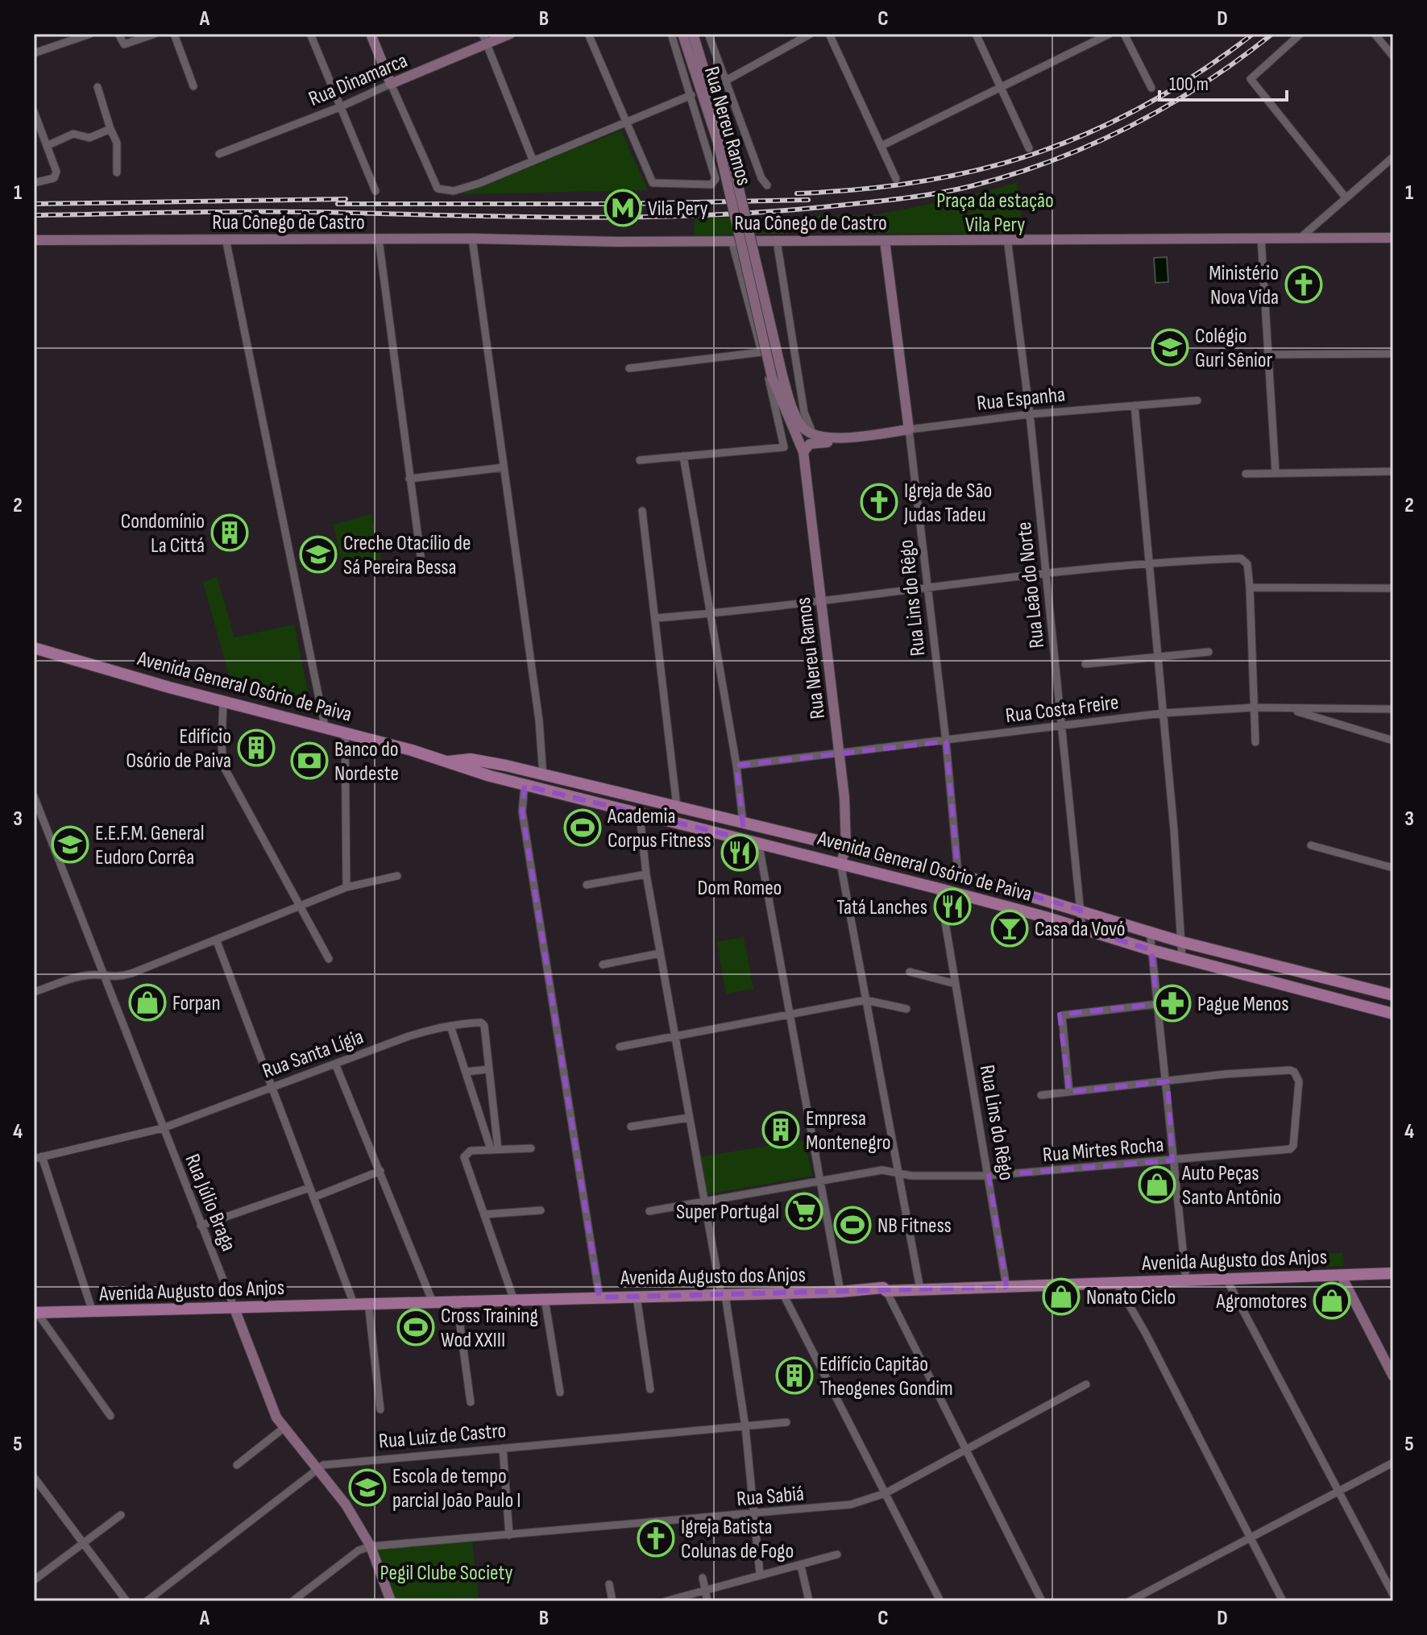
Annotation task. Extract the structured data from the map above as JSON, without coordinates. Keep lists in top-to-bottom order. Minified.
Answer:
{"streets":{"main road":["Avenida General Osório de Paiva","Avenida Augusto dos Anjos"],"street":["Rua Dinamarca","Rua Nereu Ramos","Rua Cônego de Castro","Rua Espanha","Rua Leão do Norte","Rua Lins do Rêgo","Rua Costa Freire","Rua Santa Lígia","Rua Mirtes Rocha","Rua Júlio Braga","Rua Luiz de Castro","Rua Sabiá"]},"crossings":[["Rua Nereu Ramos","Rua Espanha"],["Rua Nereu Ramos","Avenida General Osório de Paiva"],["Rua Nereu Ramos","Rua Costa Freire"],["Rua Cônego de Castro","Rua Leão do Norte"],["Rua Cônego de Castro","Rua Lins do Rêgo"],["Rua Espanha","Rua Leão do Norte"],["Rua Espanha","Rua Lins do Rêgo"],["Rua Leão do Norte","Avenida General Osório de Paiva"],["Rua Leão do Norte","Rua Costa Freire"],["Rua Lins do Rêgo","Avenida General Osório de Paiva"],["Rua Lins do Rêgo","Rua Costa Freire"],["Rua Lins do Rêgo","Rua Mirtes Rocha"],["Rua Lins do Rêgo","Avenida Augusto dos Anjos"],["Rua Santa Lígia","Rua Júlio Braga"],["Rua Júlio Braga","Avenida Augusto dos Anjos"],["Rua Júlio Braga","Rua Luiz de Castro"],["Rua Júlio Braga","Rua Sabiá"]],"parks":["Praça da estação Vila Pery","Pegil Clube Society"],"places":{"metro station":["Vila Pery"],"church":["Ministério Nova Vida","Igreja de São Judas Tadeu","Igreja Batista Colunas de Fogo"],"school or university":["Colégio Guri Sênior","Creche Otacílio de Sá Pereira Bessa","E.E.F.M. General Eudoro Corrêa","Escola de tempo parcial João Paulo I"],"building":["Condomínio La Cittá","Edifício Osório de Paiva","Empresa Montenegro","Edifício Capitão Theogenes Gondim"],"bank":["Banco do Nordeste"],"sports":["Academia Corpus Fitness","NB Fitness","Cross Training Wod XXIII"],"restaurant":["Dom Romeo","Tatá Lanches"],"bar":["Casa da Vovó"],"shop":["Forpan","Auto Peças Santo Antônio","Nonato Ciclo","Agromotores"],"pharmacy":["Pague Menos"],"supermarket":["Super Portugal"]},"scale_bar":"100 m","grid":{"columns":["A","B","C","D"],"rows":["1","2","3","4","5"]}}
